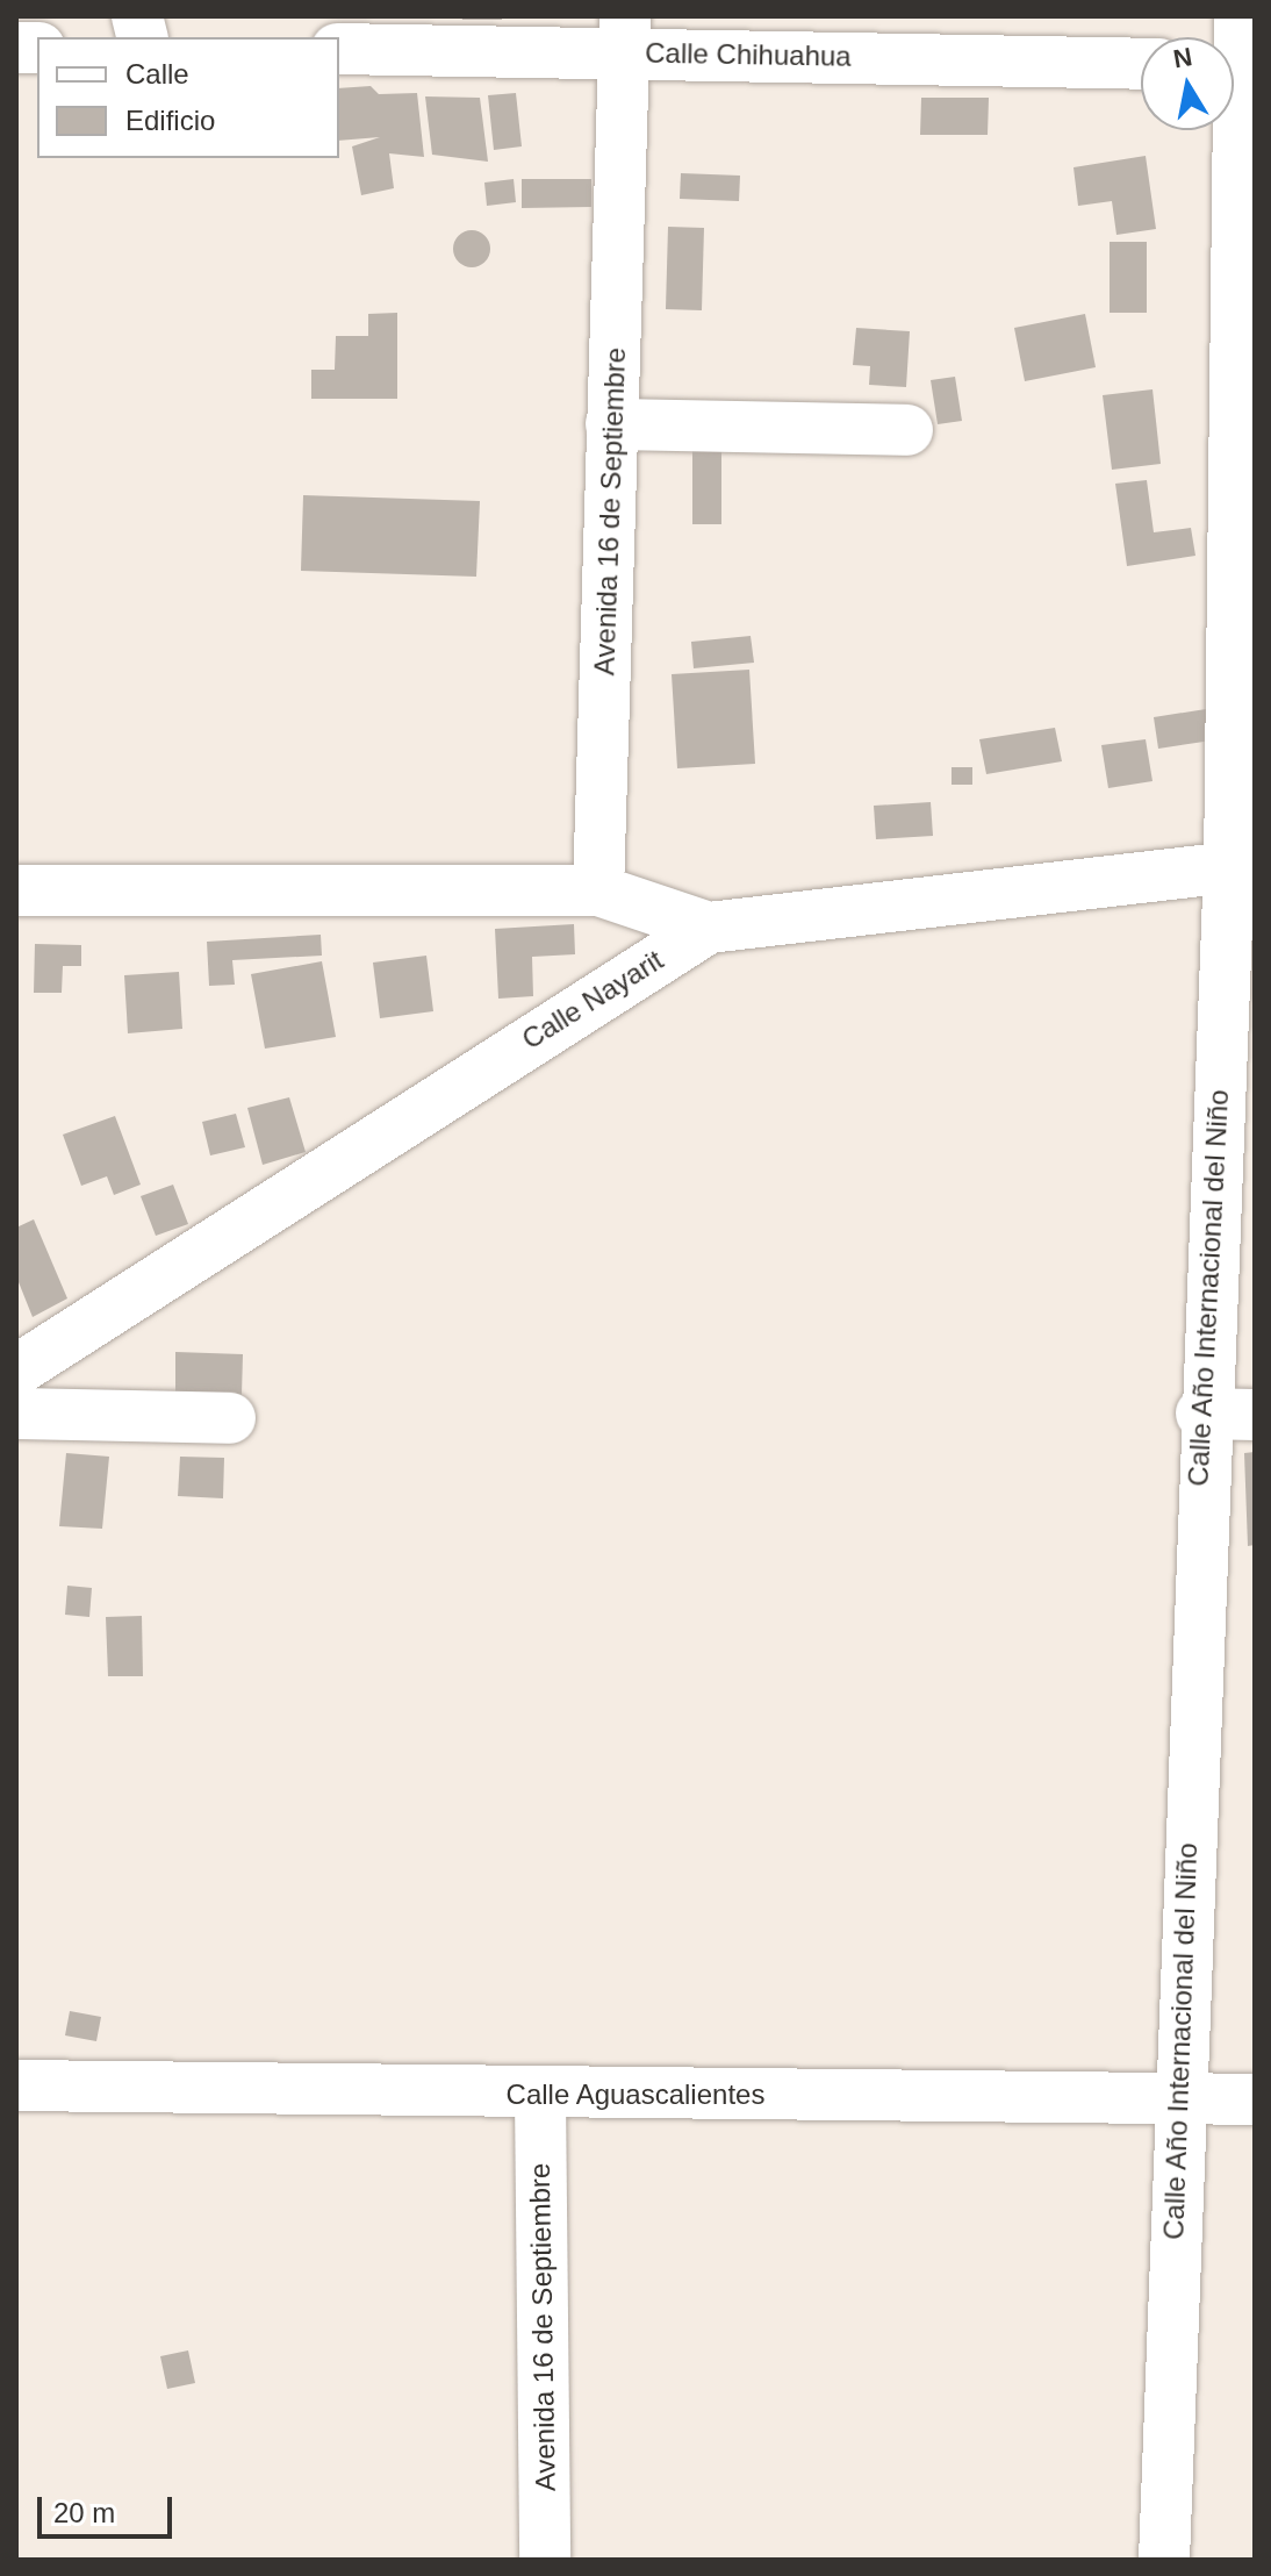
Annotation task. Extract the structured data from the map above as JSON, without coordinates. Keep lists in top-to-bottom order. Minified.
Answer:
{"streets":{"street":["Calle Chihuahua","Avenida 16 de Septiembre","Calle Nayarit","Calle Año Internacional del Niño","Calle Aguascalientes"]},"crossings":[["Calle Chihuahua","Avenida 16 de Septiembre"],["Avenida 16 de Septiembre","Calle Aguascalientes"],["Calle Nayarit","Calle Año Internacional del Niño"],["Calle Año Internacional del Niño","Calle Aguascalientes"]],"legend":["Calle","Edificio"],"scale_bar":"20 m","north":"top"}
